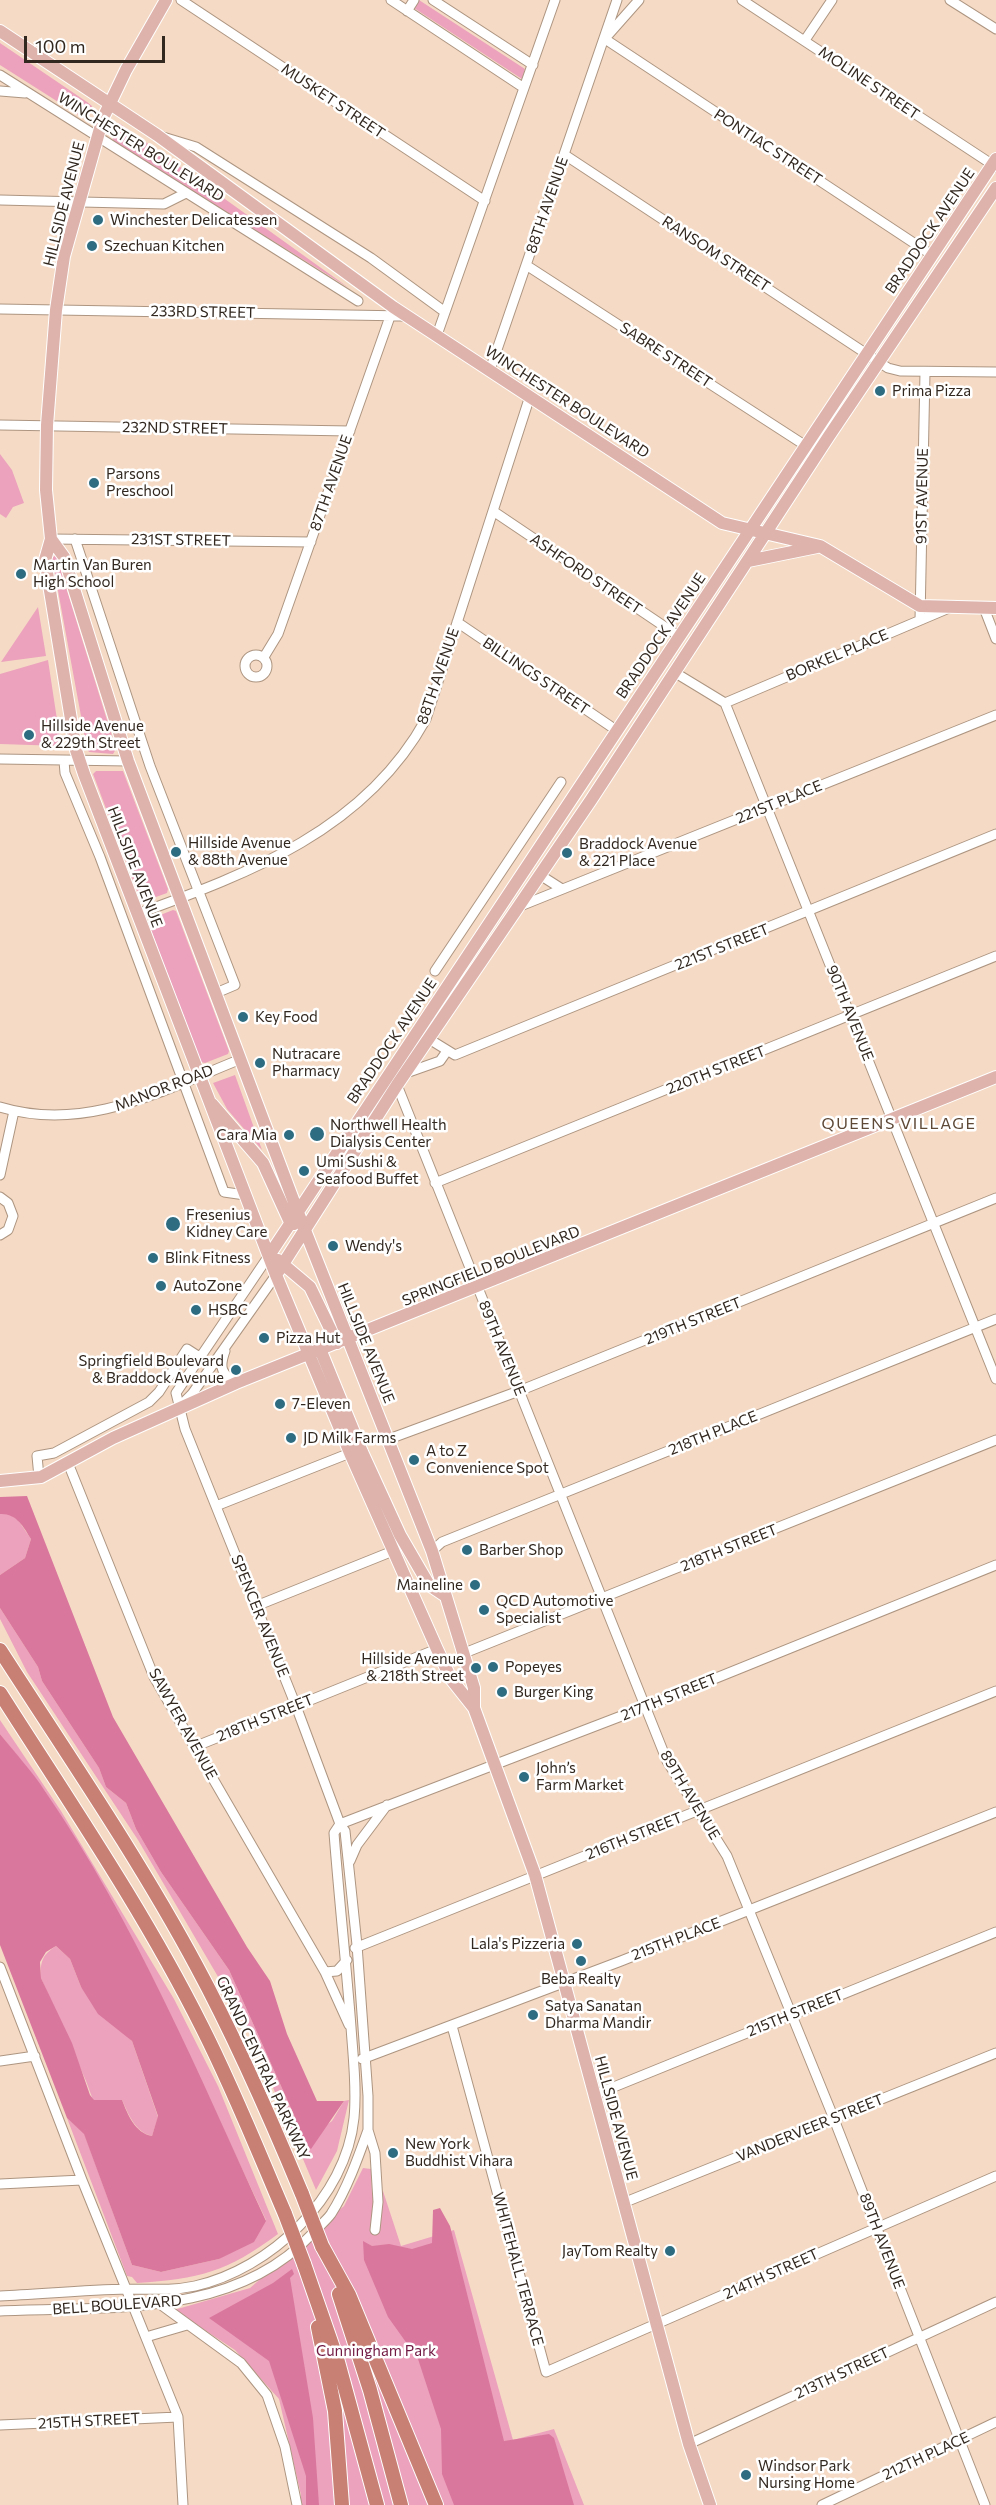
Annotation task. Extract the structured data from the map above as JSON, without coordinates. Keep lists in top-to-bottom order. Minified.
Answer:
{"streets":{"highway":["GRAND CENTRAL PARKWAY"],"main road":["WINCHESTER BOULEVARD","HILLSIDE AVENUE","BRADDOCK AVENUE","SPRINGFIELD BOULEVARD"],"street":["MOLINE STREET","MUSKET STREET","PONTIAC STREET","88TH AVENUE","RANSOM STREET","233RD STREET","SABRE STREET","232ND STREET","87TH AVENUE","91ST AVENUE","231ST STREET","ASHFORD STREET","BORKEL PLACE","BILLINGS STREET","221ST PLACE","221ST STREET","90TH AVENUE","220TH STREET","MANOR ROAD","219TH STREET","89TH AVENUE","218TH PLACE","218TH STREET","SPENCER AVENUE","217TH STREET","SAWYER AVENUE","216TH STREET","215TH PLACE","215TH STREET","VANDERVEER STREET","WHITEHALL TERRACE","214TH STREET","BELL BOULEVARD","213TH STREET","212TH PLACE"]},"crossings":[["MOLINE STREET","BRADDOCK AVENUE"],["WINCHESTER BOULEVARD","HILLSIDE AVENUE"],["WINCHESTER BOULEVARD","88TH AVENUE"],["WINCHESTER BOULEVARD","BRADDOCK AVENUE"],["WINCHESTER BOULEVARD","233RD STREET"],["WINCHESTER BOULEVARD","87TH AVENUE"],["WINCHESTER BOULEVARD","91ST AVENUE"],["WINCHESTER BOULEVARD","BORKEL PLACE"],["PONTIAC STREET","88TH AVENUE"],["PONTIAC STREET","BRADDOCK AVENUE"],["HILLSIDE AVENUE","88TH AVENUE"],["HILLSIDE AVENUE","BRADDOCK AVENUE"],["HILLSIDE AVENUE","233RD STREET"],["HILLSIDE AVENUE","232ND STREET"],["HILLSIDE AVENUE","231ST STREET"],["HILLSIDE AVENUE","MANOR ROAD"],["HILLSIDE AVENUE","SPRINGFIELD BOULEVARD"],["HILLSIDE AVENUE","219TH STREET"],["HILLSIDE AVENUE","218TH PLACE"],["HILLSIDE AVENUE","218TH STREET"],["HILLSIDE AVENUE","217TH STREET"],["HILLSIDE AVENUE","216TH STREET"],["HILLSIDE AVENUE","215TH PLACE"],["HILLSIDE AVENUE","215TH STREET"],["HILLSIDE AVENUE","VANDERVEER STREET"],["HILLSIDE AVENUE","214TH STREET"],["HILLSIDE AVENUE","213TH STREET"],["88TH AVENUE","RANSOM STREET"],["88TH AVENUE","SABRE STREET"],["88TH AVENUE","ASHFORD STREET"],["88TH AVENUE","BILLINGS STREET"],["BRADDOCK AVENUE","RANSOM STREET"],["BRADDOCK AVENUE","SABRE STREET"],["BRADDOCK AVENUE","ASHFORD STREET"],["BRADDOCK AVENUE","BILLINGS STREET"],["BRADDOCK AVENUE","221ST PLACE"],["BRADDOCK AVENUE","221ST STREET"],["BRADDOCK AVENUE","SPRINGFIELD BOULEVARD"],["BRADDOCK AVENUE","89TH AVENUE"],["BRADDOCK AVENUE","SPENCER AVENUE"],["RANSOM STREET","91ST AVENUE"],["233RD STREET","87TH AVENUE"],["232ND STREET","87TH AVENUE"],["87TH AVENUE","231ST STREET"],["91ST AVENUE","BORKEL PLACE"],["BORKEL PLACE","90TH AVENUE"],["221ST PLACE","90TH AVENUE"],["221ST STREET","90TH AVENUE"],["90TH AVENUE","220TH STREET"],["90TH AVENUE","SPRINGFIELD BOULEVARD"],["90TH AVENUE","219TH STREET"],["90TH AVENUE","218TH PLACE"],["220TH STREET","89TH AVENUE"],["SPRINGFIELD BOULEVARD","89TH AVENUE"],["SPRINGFIELD BOULEVARD","SPENCER AVENUE"],["SPRINGFIELD BOULEVARD","SAWYER AVENUE"],["219TH STREET","89TH AVENUE"],["89TH AVENUE","218TH PLACE"],["89TH AVENUE","218TH STREET"],["89TH AVENUE","217TH STREET"],["89TH AVENUE","216TH STREET"],["89TH AVENUE","215TH PLACE"],["89TH AVENUE","215TH STREET"],["89TH AVENUE","VANDERVEER STREET"],["89TH AVENUE","214TH STREET"],["89TH AVENUE","213TH STREET"],["89TH AVENUE","212TH PLACE"],["218TH STREET","SPENCER AVENUE"],["218TH STREET","SAWYER AVENUE"],["SPENCER AVENUE","217TH STREET"],["SPENCER AVENUE","SAWYER AVENUE"],["SPENCER AVENUE","216TH STREET"],["SPENCER AVENUE","215TH PLACE"],["SPENCER AVENUE","BELL BOULEVARD"],["215TH PLACE","WHITEHALL TERRACE"],["WHITEHALL TERRACE","214TH STREET"]],"districts":["QUEENS VILLAGE"],"parks":["Cunningham Park"],"places":["Winchester Delicatessen","Szechuan Kitchen","Prima Pizza","Parsons Preschool","Martin Van Buren High School","Hillside Avenue & 229th Street","Hillside Avenue & 88th Avenue","Braddock Avenue & 221 Place","Key Food","Nutracare Pharmacy","Northwell Health Dialysis Center","Cara Mia","Umi Sushi & Seafood Buffet","Fresenius Kidney Care","Wendy's","Blink Fitness","AutoZone","HSBC","Pizza Hut","Springfield Boulevard & Braddock Avenue","7-Eleven","JD Milk Farms","A to Z Convenience Spot","Barber Shop","Maineline","QCD Automotive Specialist","Popeyes","Hillside Avenue & 218th Street","Burger King","John’s Farm Market","Lala's Pizzeria","Beba Realty","Satya Sanatan Dharma Mandir","New York Buddhist Vihara","JayTom Realty","Windsor Park Nursing Home"],"scale_bar":"100 m"}
